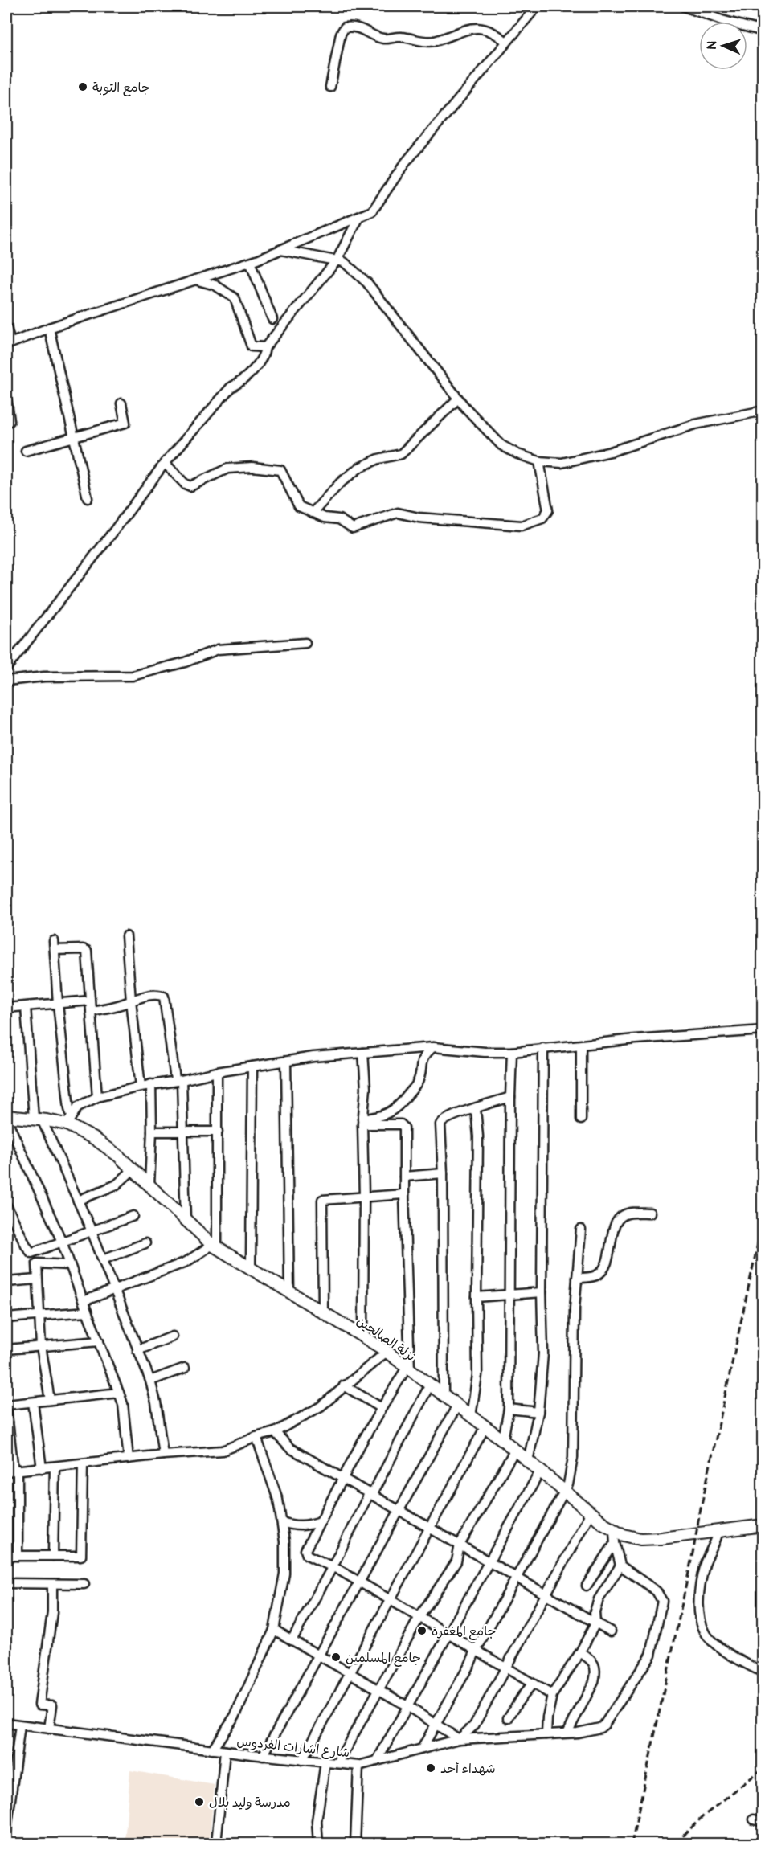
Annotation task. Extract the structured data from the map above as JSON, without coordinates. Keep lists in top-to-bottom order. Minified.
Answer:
{"streets":{"main road":["نزلة الصالحين"],"street":["شارع اشارات الفردوس"]},"places":["جامع التوبة","جامع المغفرة","جامع المسلمين","شهداء أحد","مدرسة وليد بلال"],"north":"left"}
